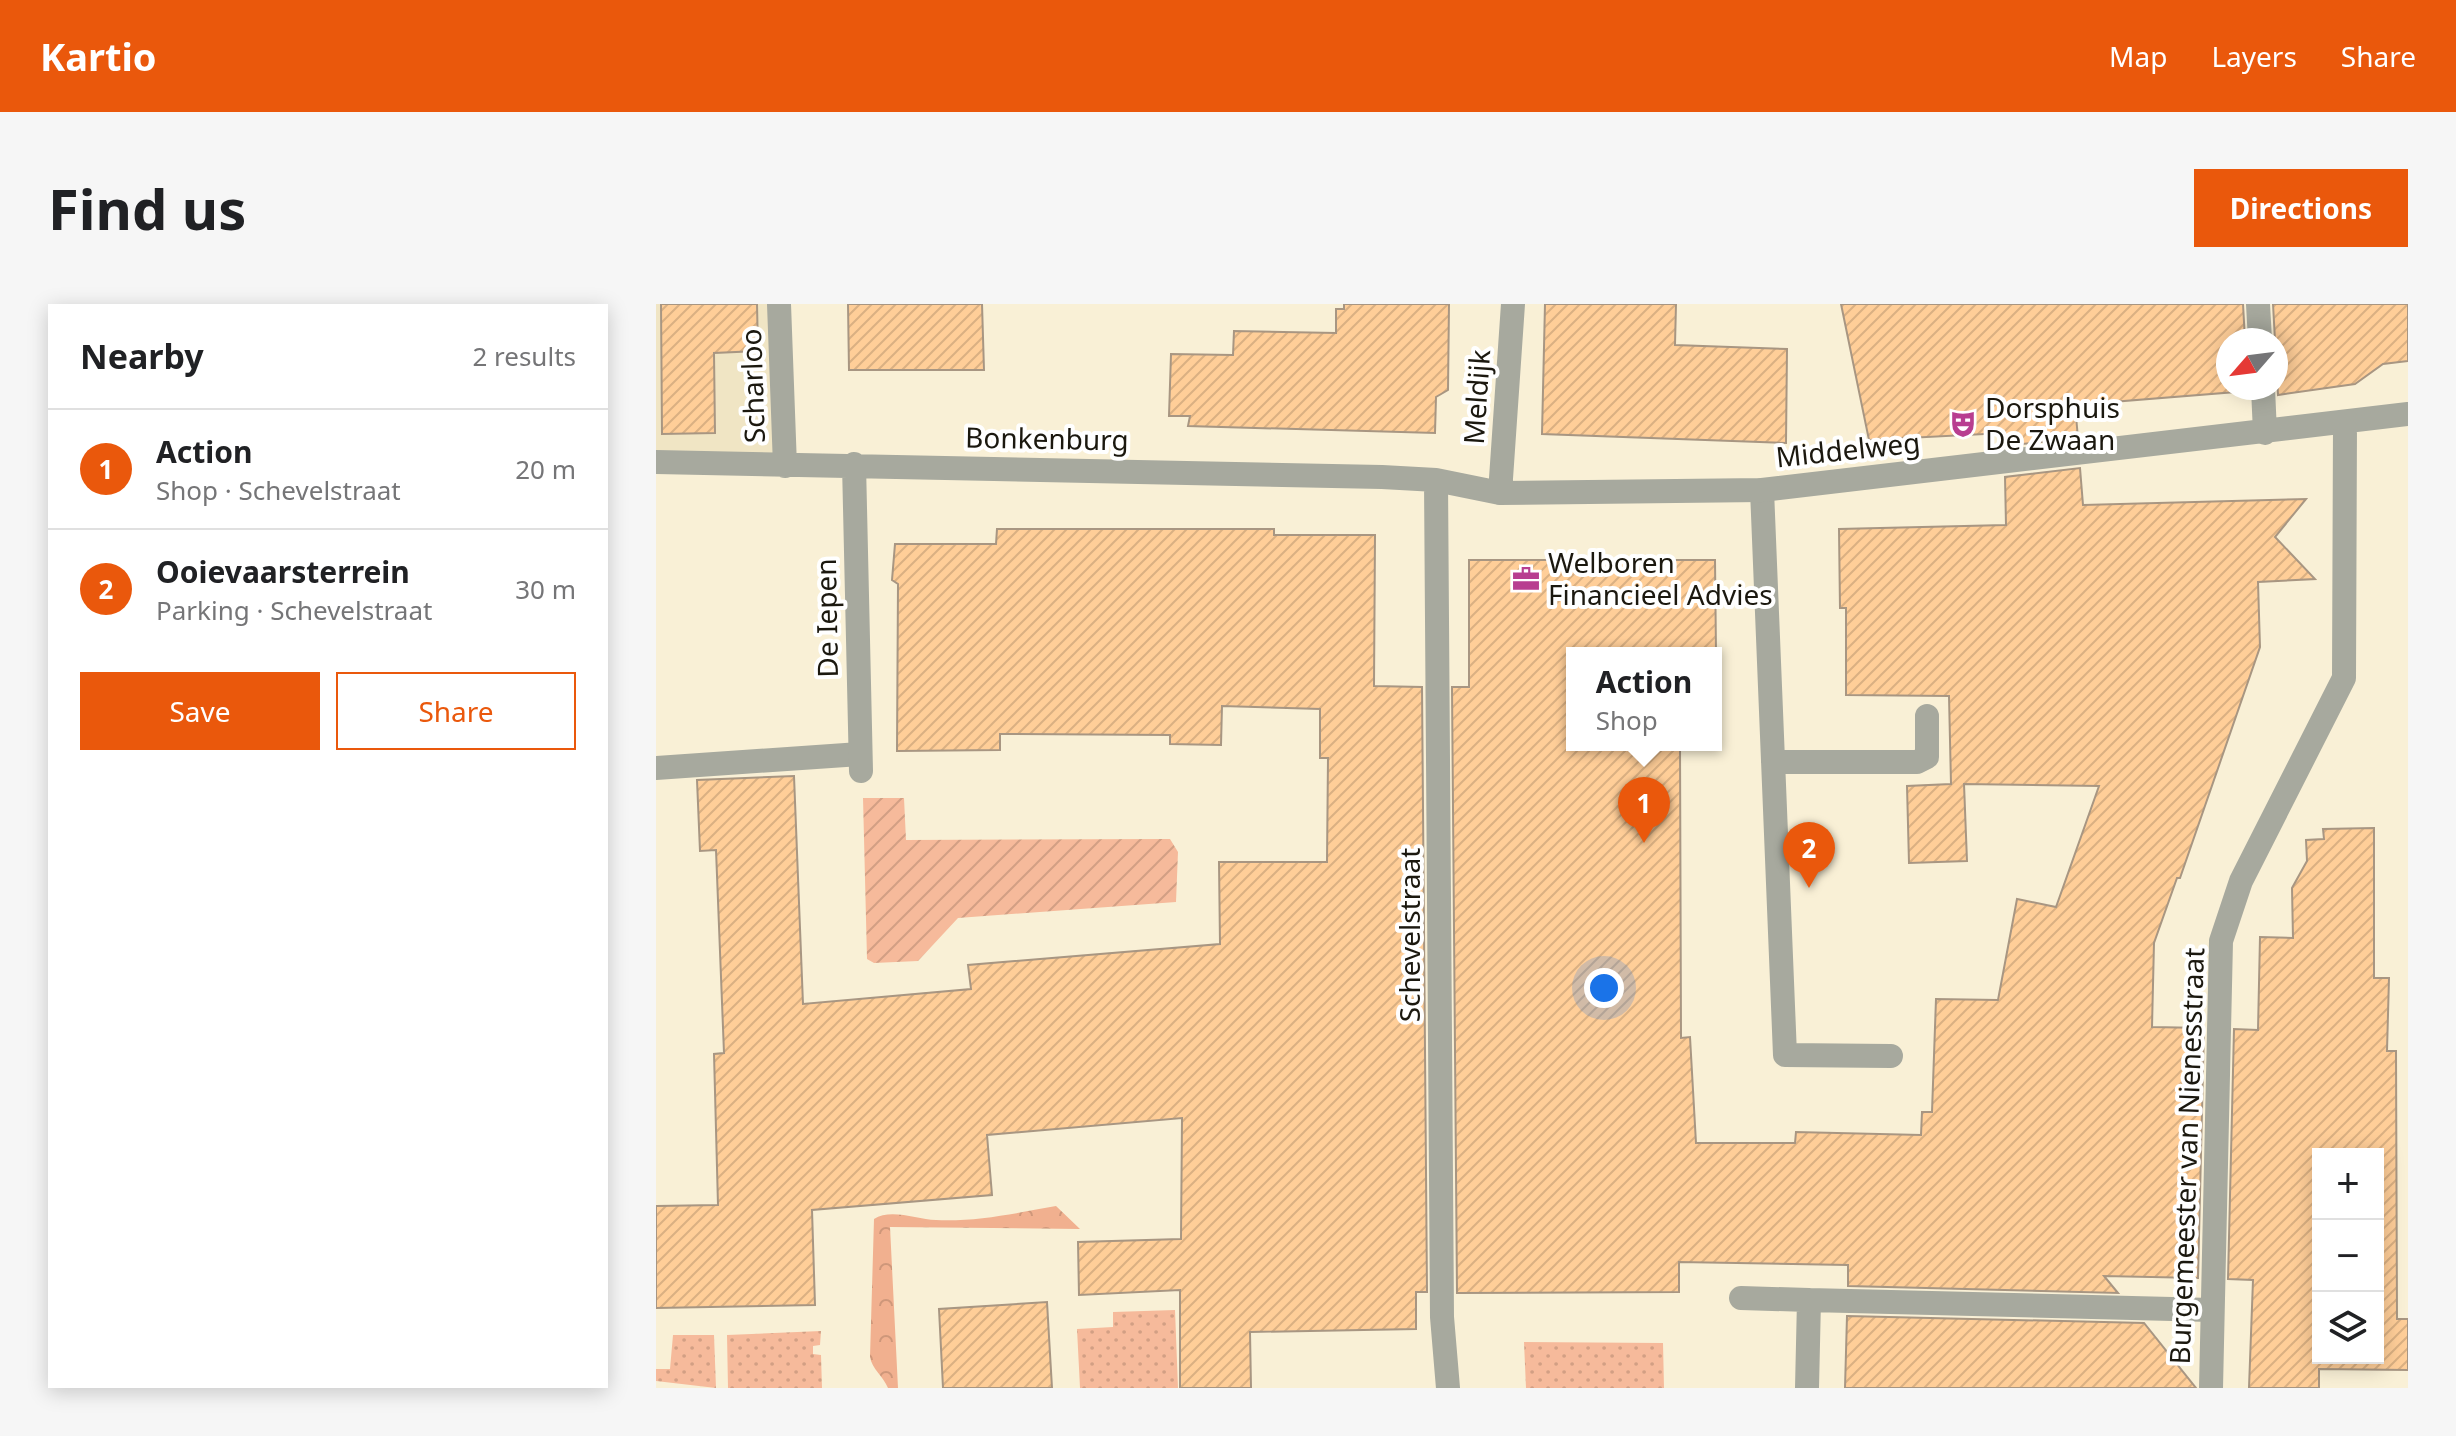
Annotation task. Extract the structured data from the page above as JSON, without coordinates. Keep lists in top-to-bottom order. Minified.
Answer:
{"streets":{"street":["Scharloo","Meldijk","Bonkenburg","Middelweg","De Iepen","Schevelstraat","Burgemeester van Nienesstraat"]},"crossings":[["Scharloo","Bonkenburg"],["Meldijk","Middelweg"],["Bonkenburg","Middelweg"],["Bonkenburg","De Iepen"],["Bonkenburg","Schevelstraat"],["Middelweg","Schevelstraat"],["Middelweg","Burgemeester van Nienesstraat"]],"places":{"theatre":["Dorsphuis De Zwaan"],"office":["Welboren Financieel Advies"]},"north":"bottom left","page":{"header":"Kartio","nav":["Map","Layers","Share"],"buttons":["Directions",["Save","Share"]],"title":"Find us","heading":["Nearby","2 results"],"list":[{"mark":"1","name":"Action","note":"Shop · Schevelstraat","value":"20 m"},{"mark":"2","name":"Ooievaarsterrein","note":"Parking · Schevelstraat","value":"30 m"}],"popup":["Action","Shop"],"pins":["1","2"],"map_buttons":["+","−"]}}
